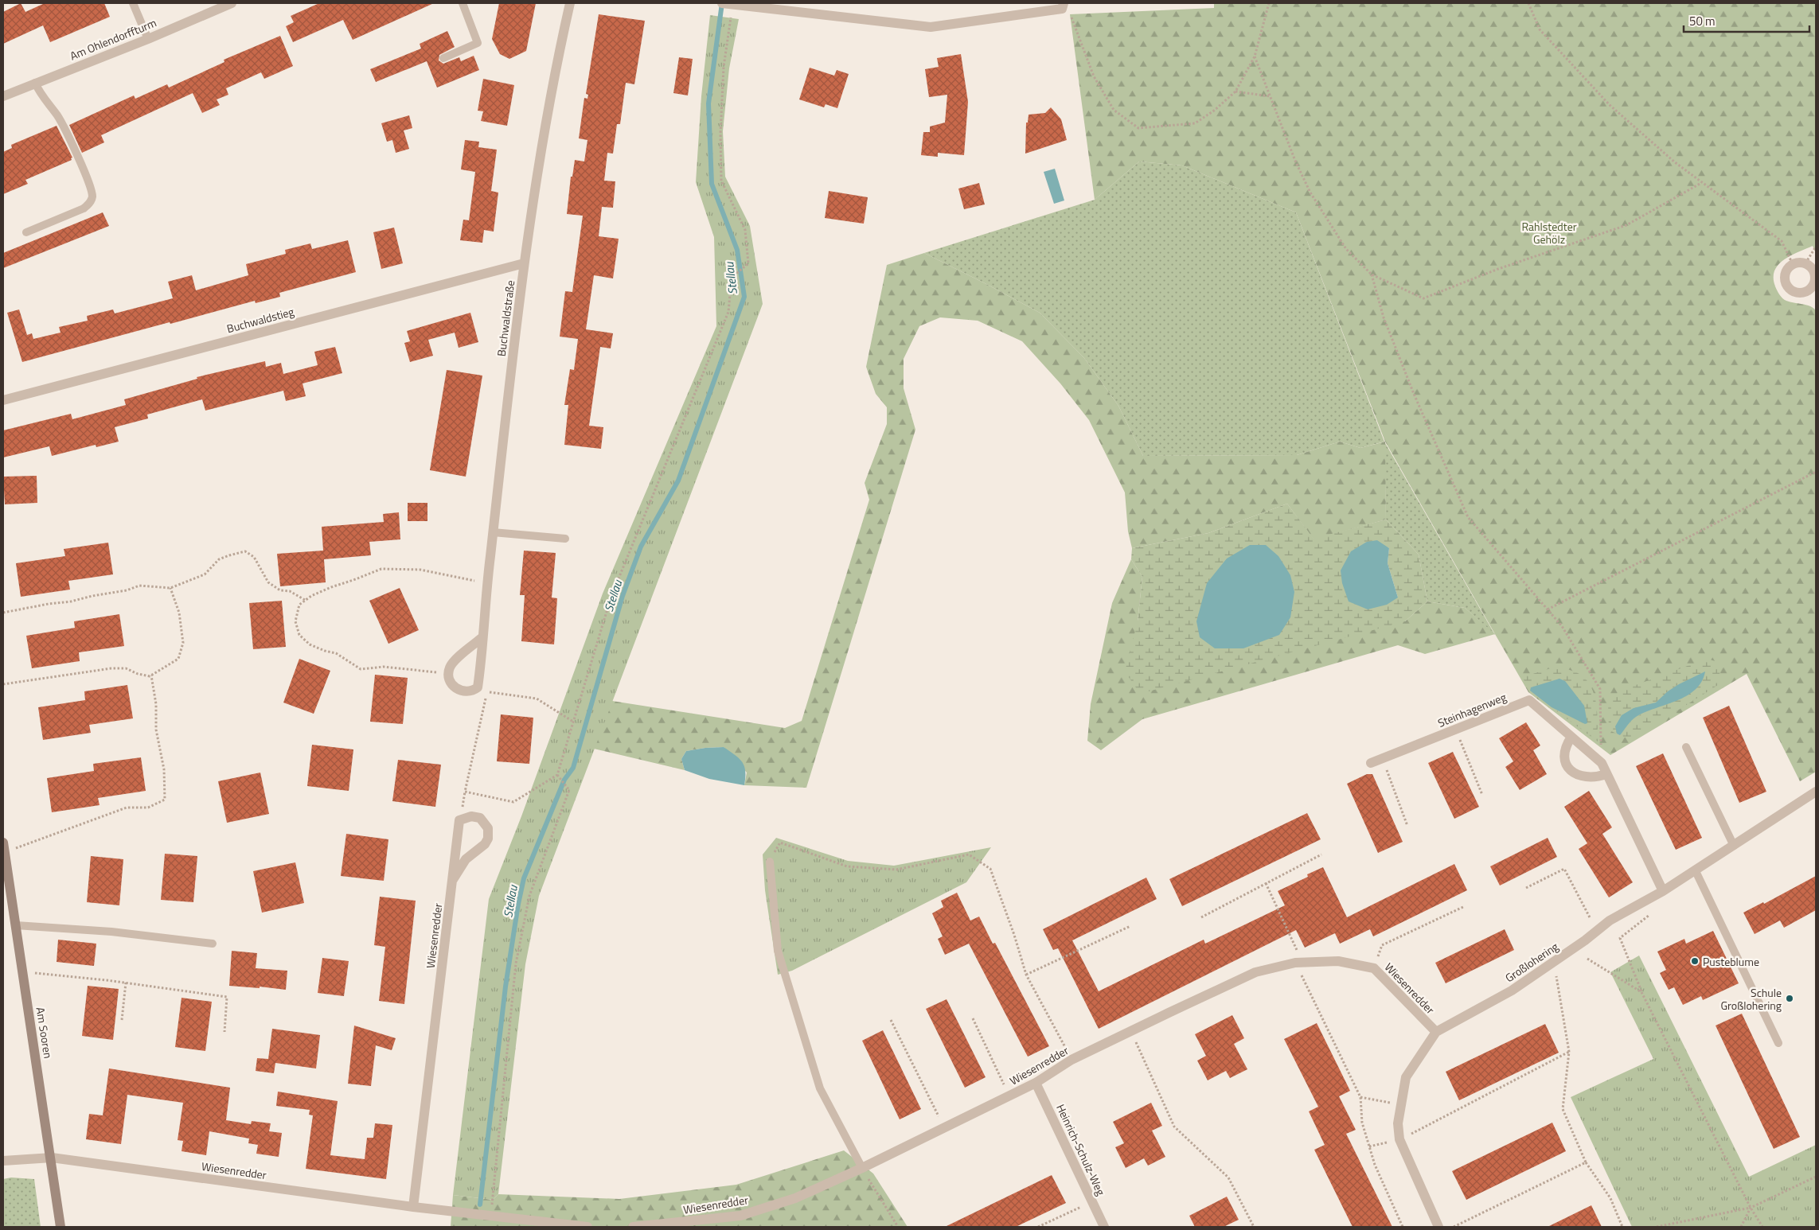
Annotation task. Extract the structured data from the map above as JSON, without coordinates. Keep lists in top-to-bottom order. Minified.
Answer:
{"streets":{"street":["Am Ohlendorffturm","Buchwaldstraße","Buchwaldstieg","Steinhagenweg","Wiesenredder","Großlohering","Am Sooren","Heinrich-Schulz-Weg"]},"crossings":[["Buchwaldstraße","Buchwaldstieg"],["Steinhagenweg","Großlohering"],["Wiesenredder","Großlohering"],["Wiesenredder","Am Sooren"],["Wiesenredder","Heinrich-Schulz-Weg"]],"water":["Stellau"],"parks":["Rahlstedter Gehölz"],"places":["Pusteblume","Schule Großlohering"],"scale_bar":"50 m"}
